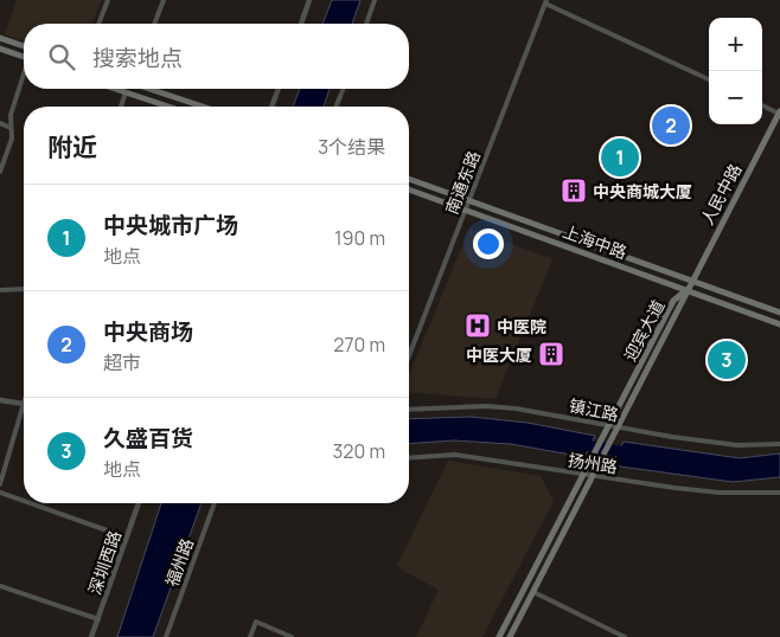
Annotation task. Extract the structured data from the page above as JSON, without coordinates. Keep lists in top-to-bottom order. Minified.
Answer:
{"streets":{"main road":["人民中路","上海中路","迎宾大道"],"street":["南通东路","镇江路","扬州路","深圳西路","福州路"]},"crossings":[["南通东路","上海中路"],["人民中路","上海中路"],["人民中路","迎宾大道"],["上海中路","迎宾大道"],["迎宾大道","镇江路"],["迎宾大道","扬州路"]],"places":{"building":["中央商城大厦","中医大厦"],"hospital":["中医院"]},"page":{"map_buttons":["+","−"],"search":"搜索地点","pins":["2","1","3"],"heading":["附近","3个结果"],"list":[{"mark":"1","name":"中央城市广场","note":"地点","value":"190 m"},{"mark":"2","name":"中央商场","note":"超市","value":"270 m"},{"mark":"3","name":"久盛百货","note":"地点","value":"320 m"}]}}
